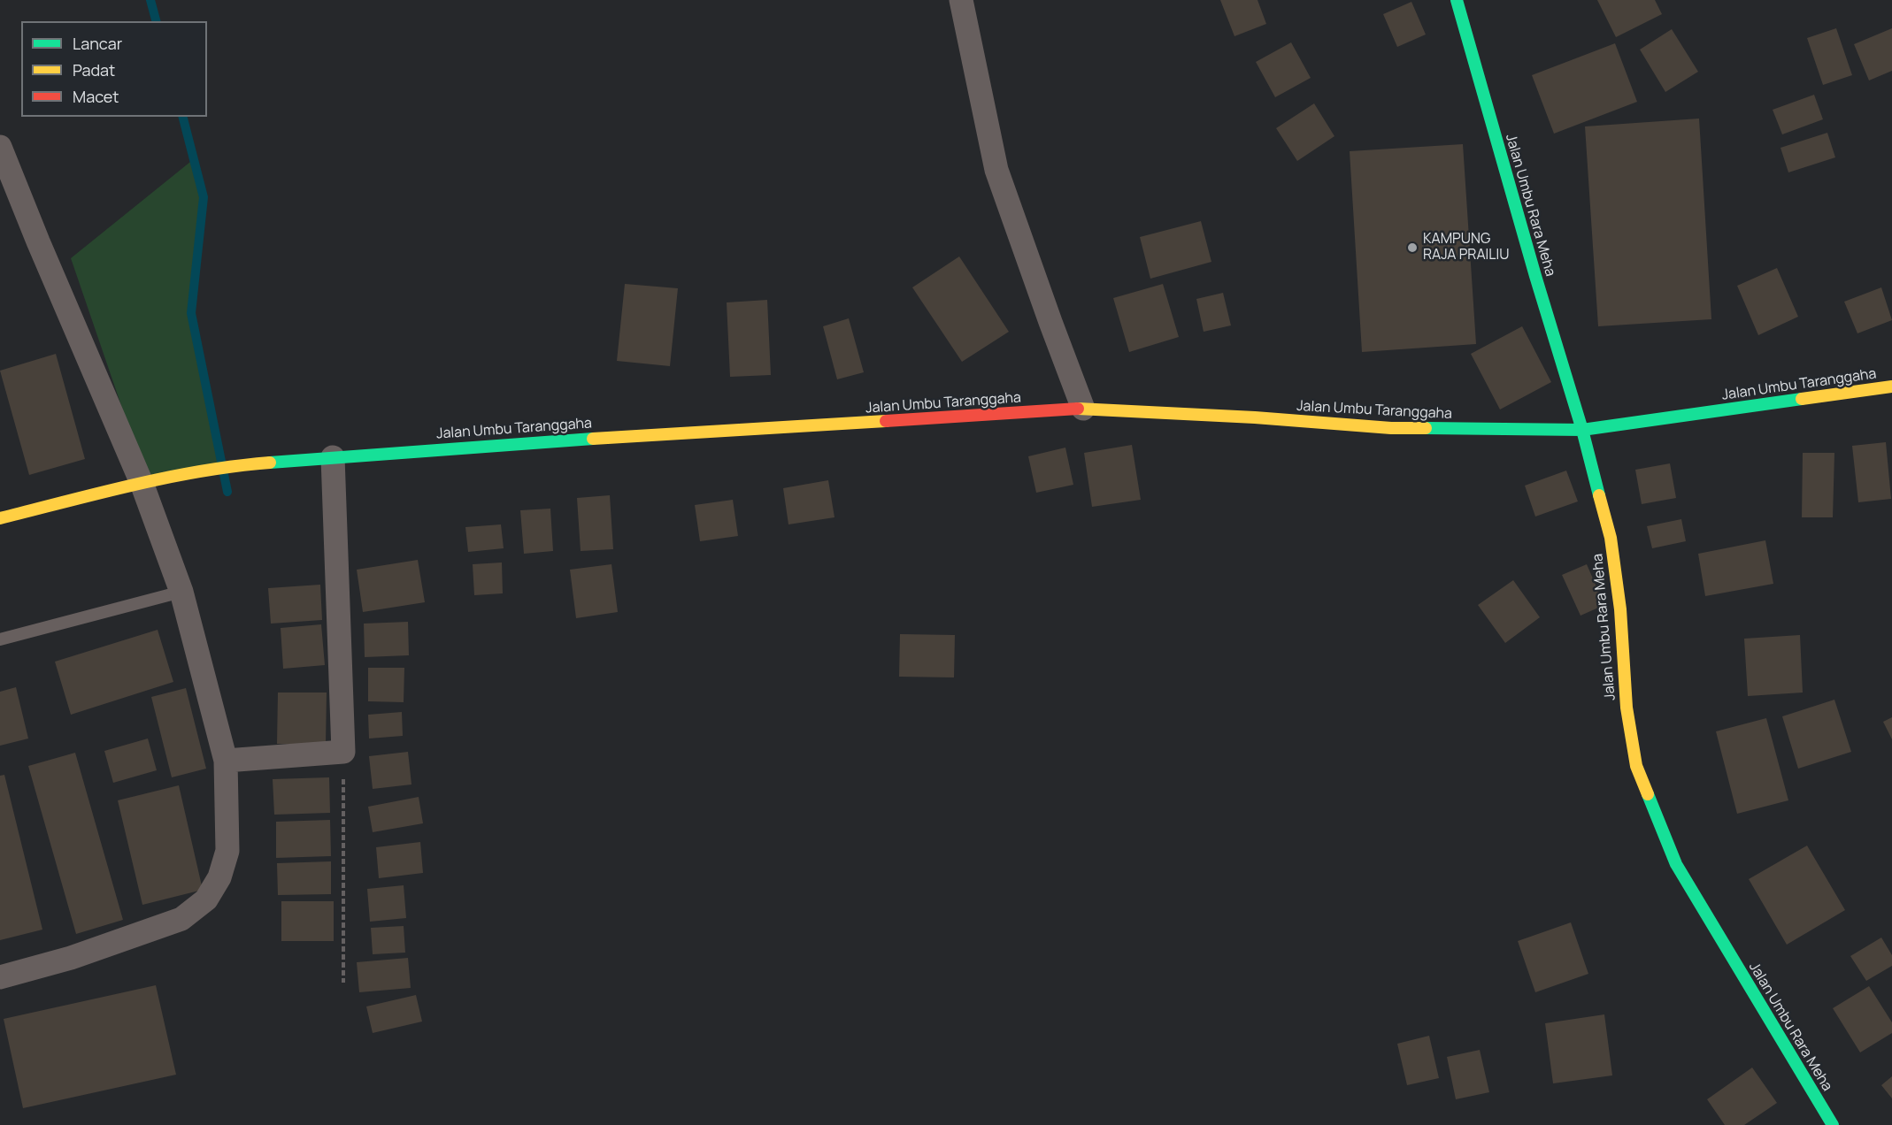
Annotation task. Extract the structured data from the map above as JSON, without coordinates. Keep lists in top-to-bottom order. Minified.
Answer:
{"streets":{"street":["Jalan Umbu Rara Meha","Jalan Umbu Taranggaha"]},"crossings":[["Jalan Umbu Rara Meha","Jalan Umbu Taranggaha"]],"places":["KAMPUNG RAJA PRAILIU"],"legend":["Lancar","Padat","Macet"]}
